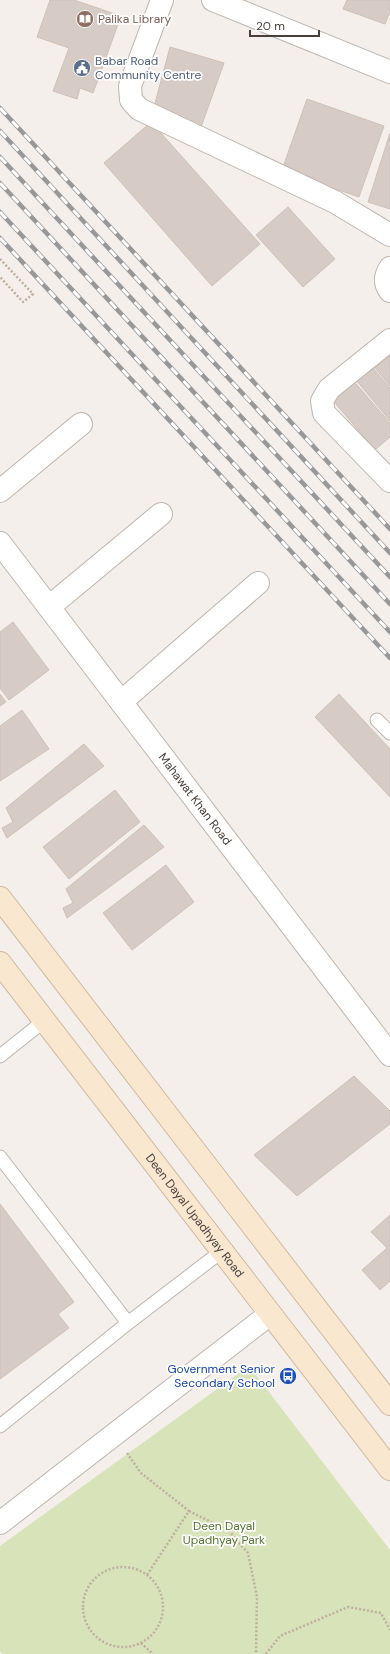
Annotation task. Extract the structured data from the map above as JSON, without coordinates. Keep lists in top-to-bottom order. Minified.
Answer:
{"streets":{"main road":["Deen Dayal Upadhyay Road"],"street":["Mahawat Khan Road"]},"parks":["Deen Dayal Upadhyay Park"],"places":{"library":["Palika Library"],"public building":["Babar Road Community Centre"],"bus stop":["Government Senior Secondary School"]},"scale_bar":"20 m"}
